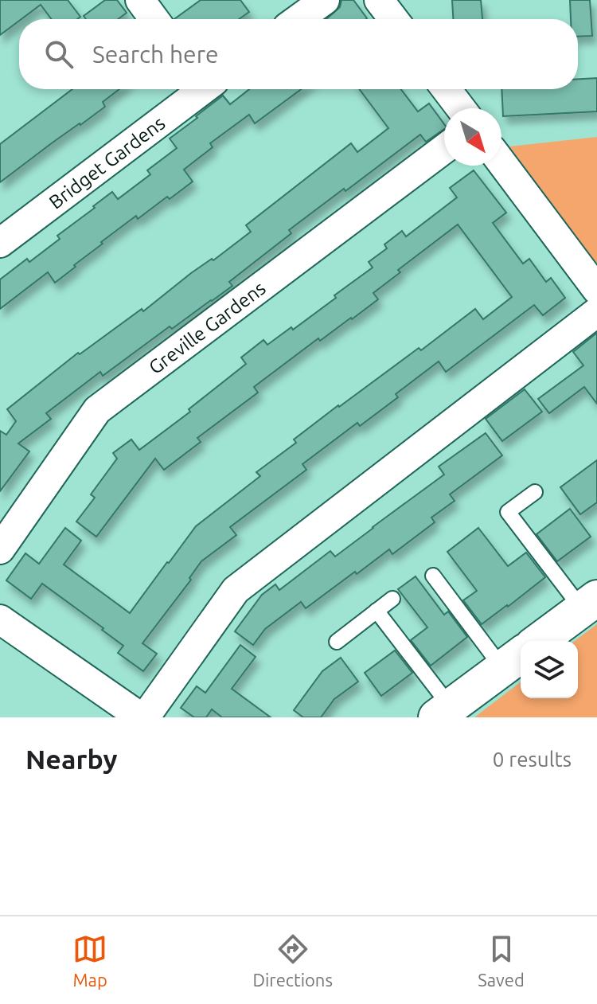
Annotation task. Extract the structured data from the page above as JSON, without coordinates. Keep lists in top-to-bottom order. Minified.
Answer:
{"streets":{"street":["Bridget Gardens","Greville Gardens"]},"north":"bottom right","page":{"search":"Search here","heading":["Nearby","0 results"],"nav":["Map","Directions","Saved"]}}
